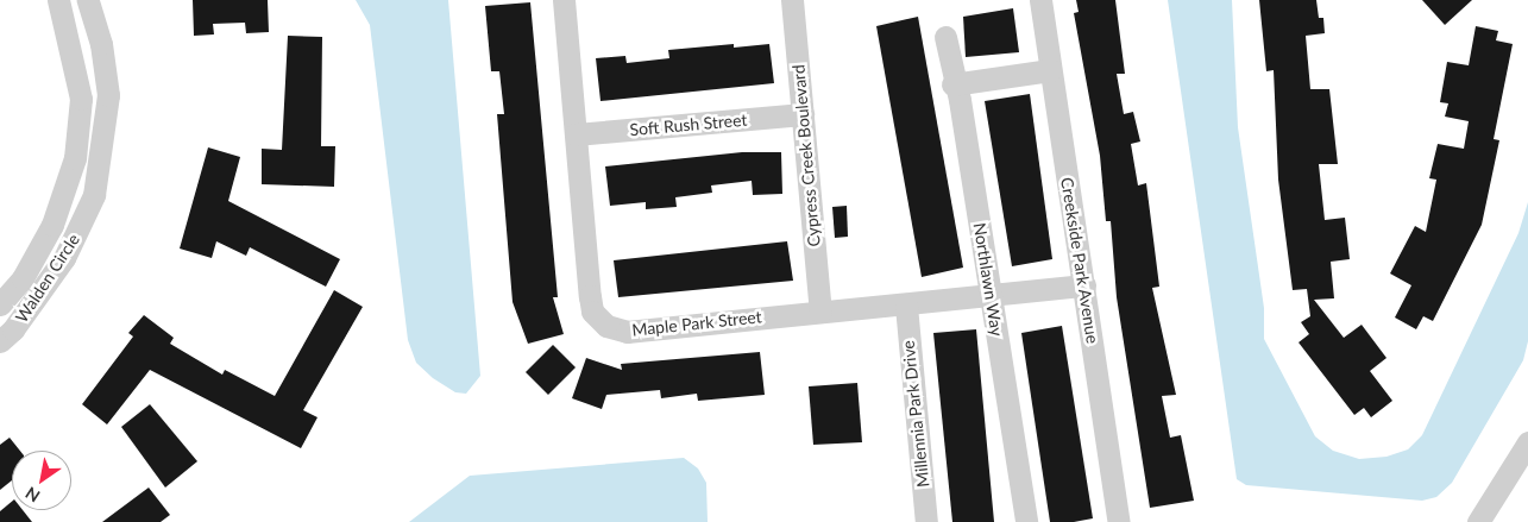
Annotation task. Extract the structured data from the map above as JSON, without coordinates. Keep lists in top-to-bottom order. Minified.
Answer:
{"streets":{"street":["Soft Rush Street","Cypress Creek Boulevard","Creekside Park Avenue","Walden Circle","Northlawn Way","Maple Park Street","Millennia Park Drive"]},"crossings":[["Soft Rush Street","Cypress Creek Boulevard"],["Soft Rush Street","Maple Park Street"],["Cypress Creek Boulevard","Maple Park Street"],["Creekside Park Avenue","Maple Park Street"],["Northlawn Way","Maple Park Street"],["Maple Park Street","Millennia Park Drive"]],"north":"bottom left"}
